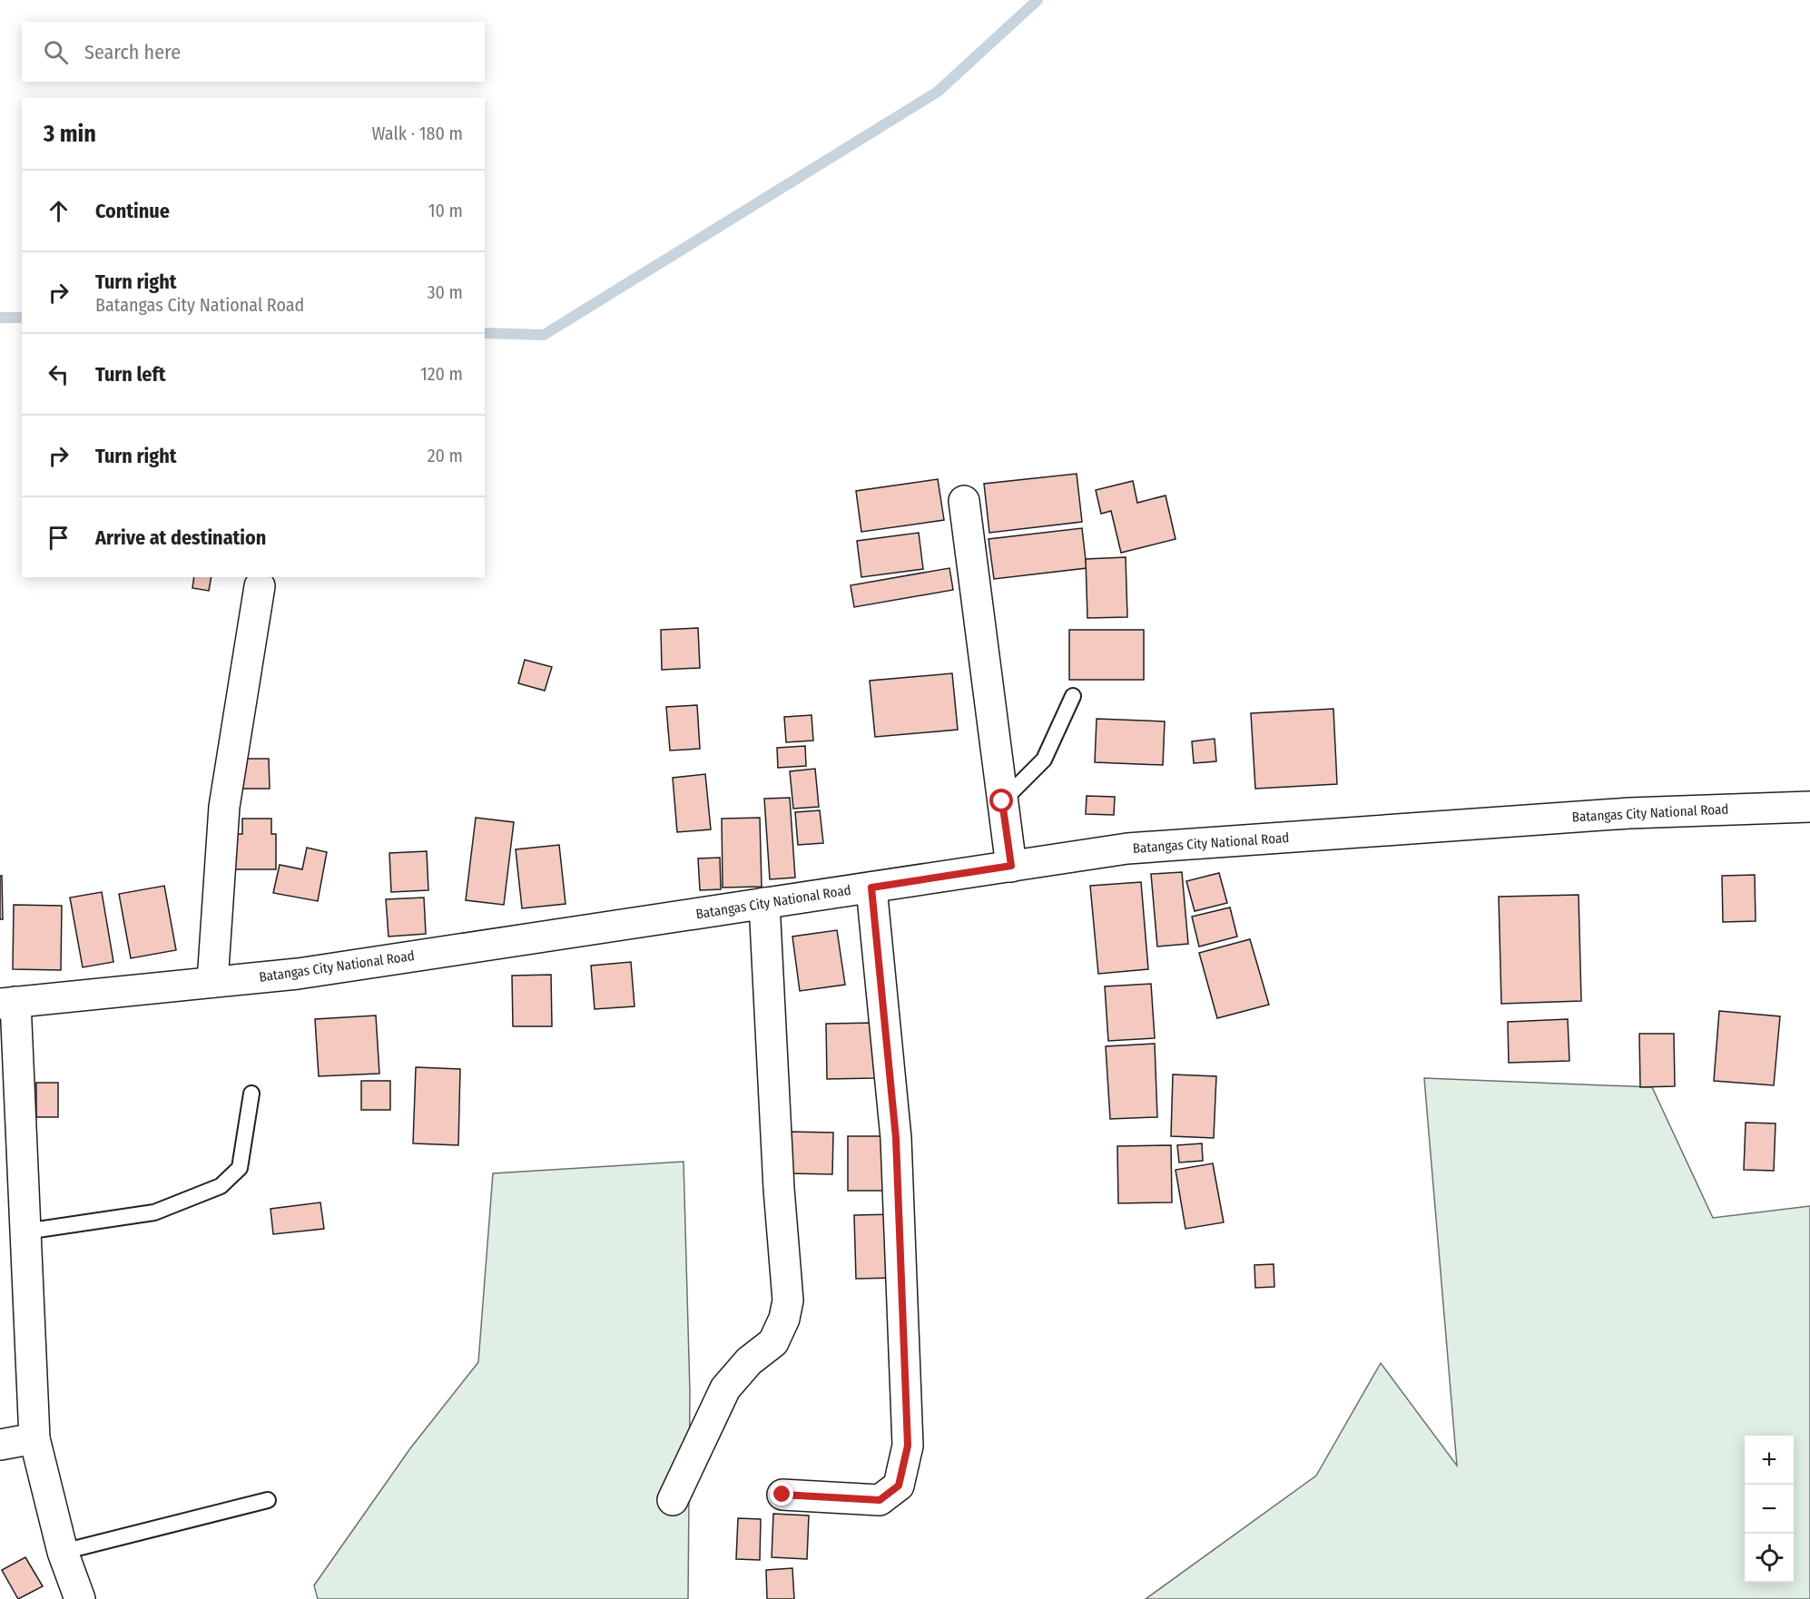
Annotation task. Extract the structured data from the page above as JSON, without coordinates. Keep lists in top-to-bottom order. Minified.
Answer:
{"streets":{"street":["Batangas City National Road"]},"page":{"search":"Search here","heading":["3 min","Walk · 180 m"],"list":[["Continue","10 m"],["Turn right","Batangas City National Road","30 m"],["Turn left","120 m"],["Turn right","20 m"],"Arrive at destination"],"map_buttons":["+","−"]}}
